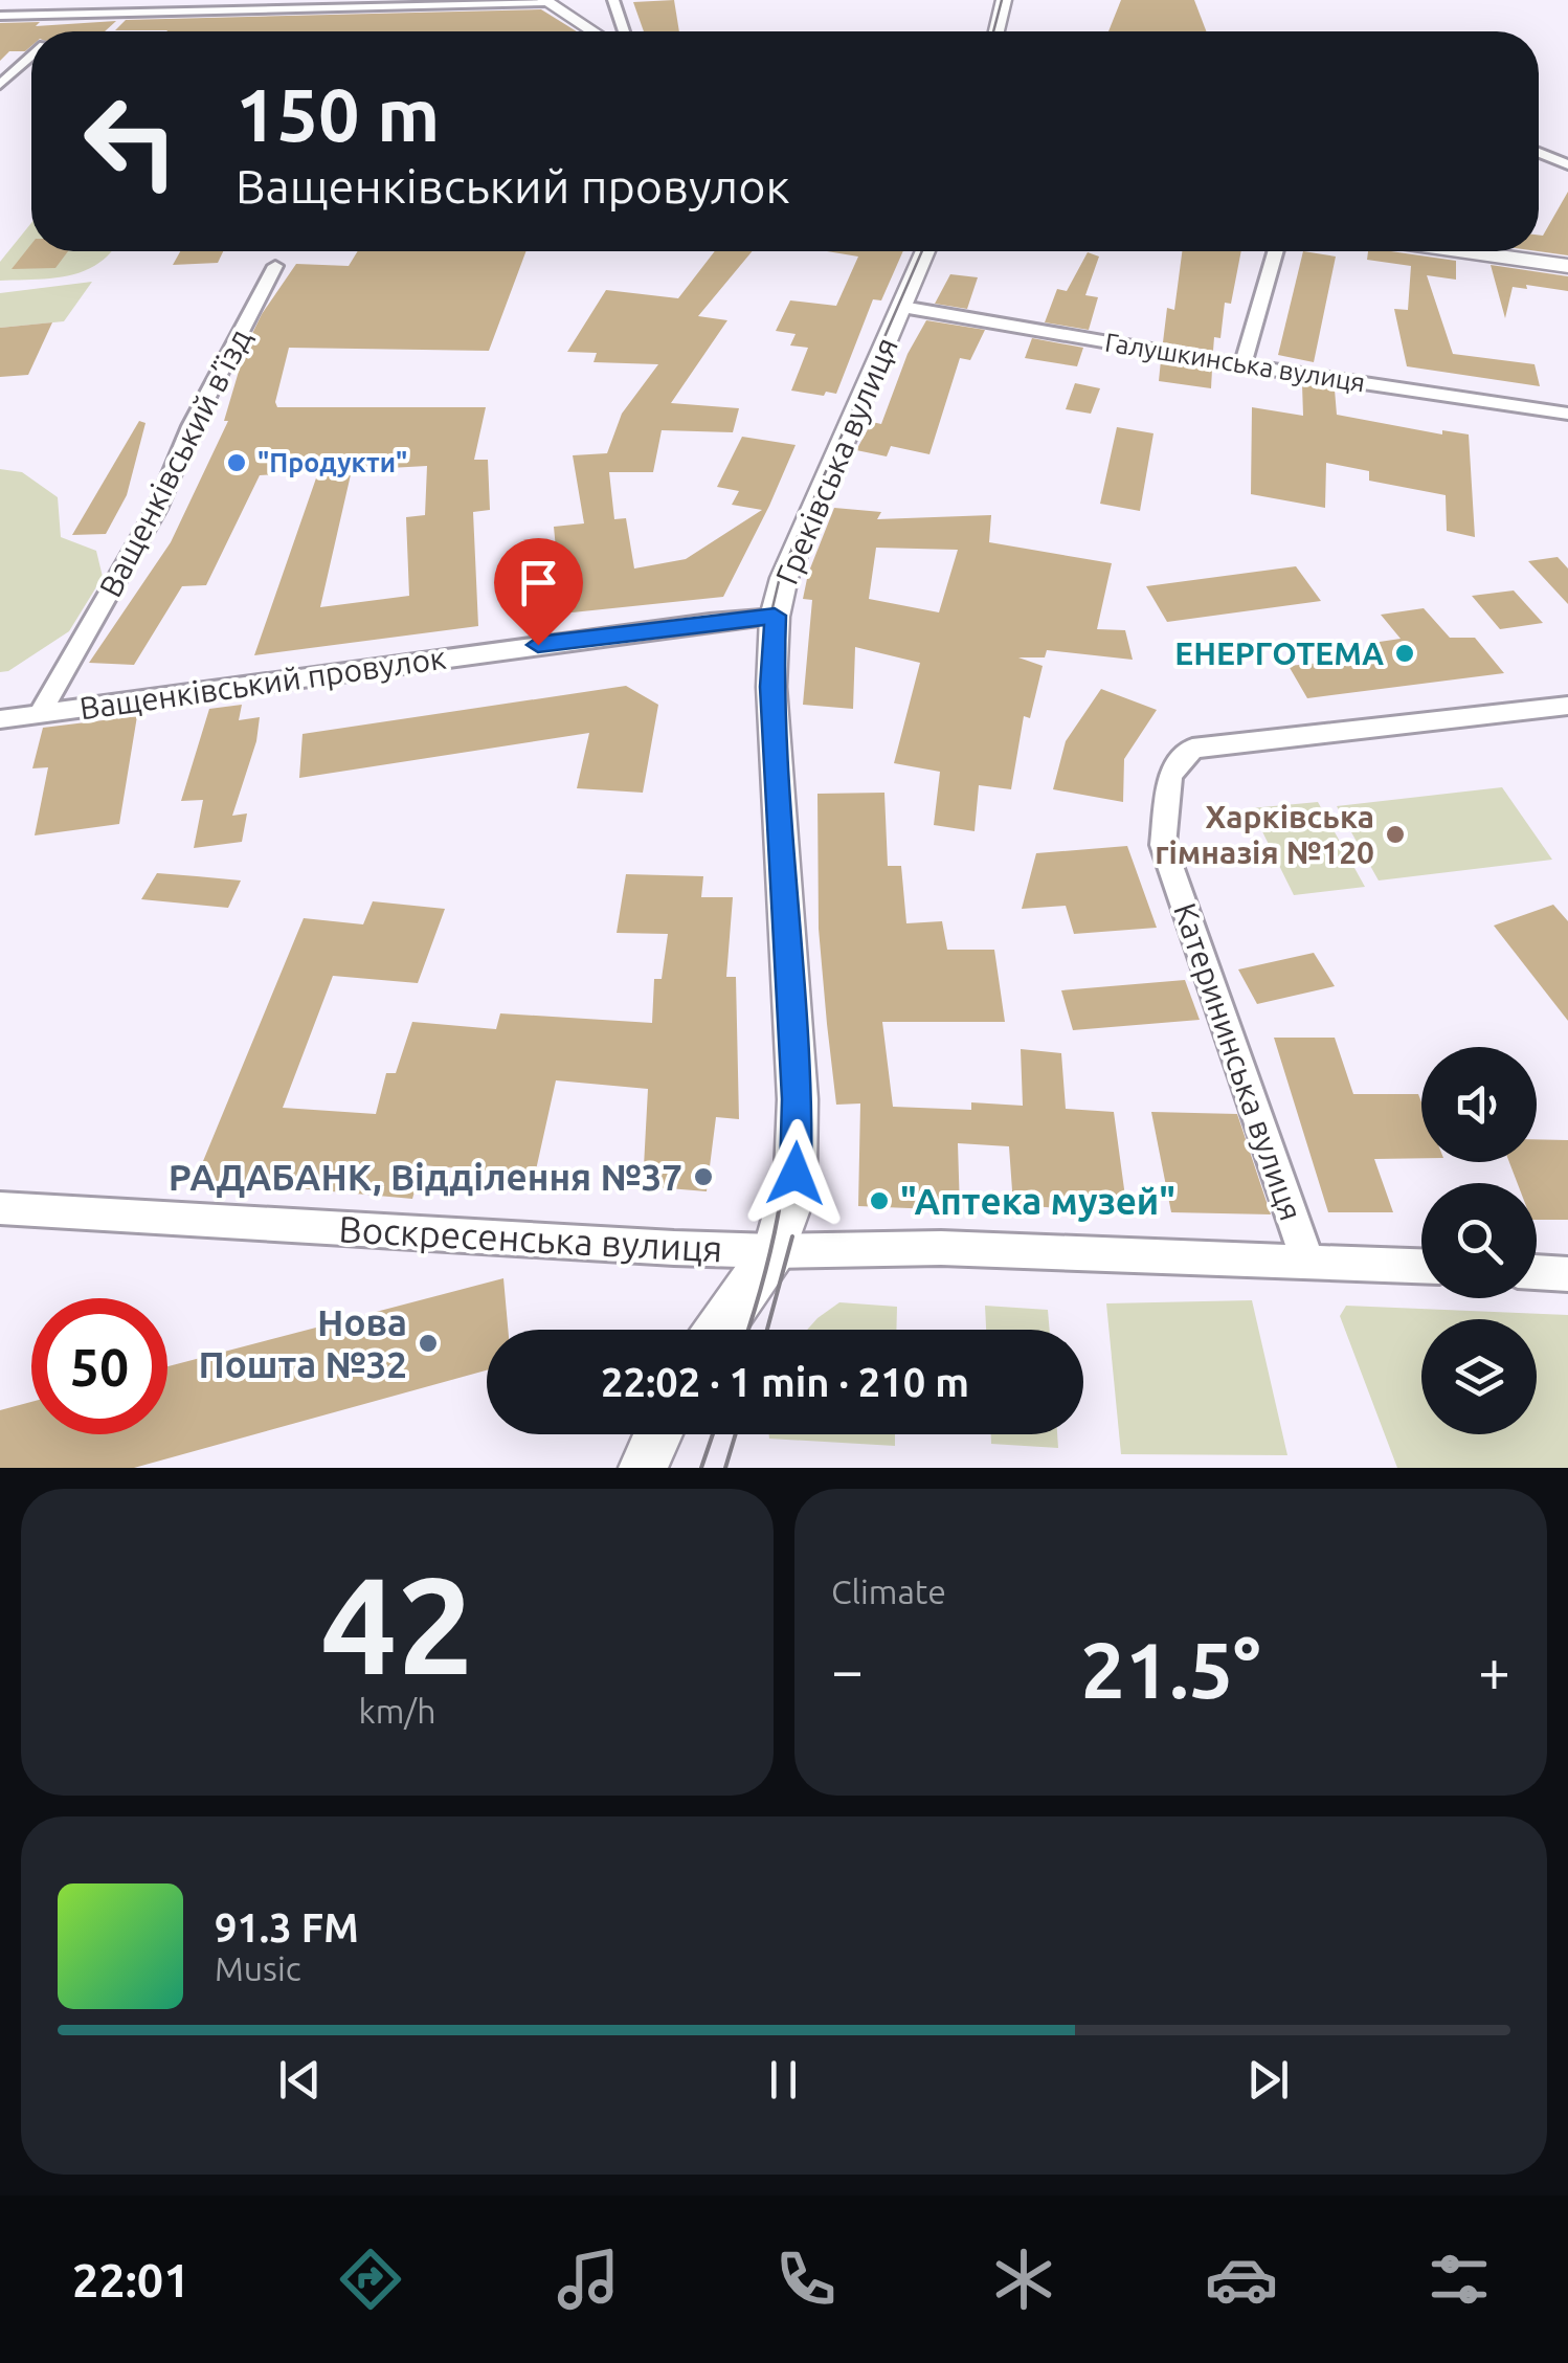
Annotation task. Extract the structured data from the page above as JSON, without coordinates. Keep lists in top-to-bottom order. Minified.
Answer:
{"streets":{"main road":["Греківська вулиця"],"street":["Галушкинська вулиця","Ващенківський в’їзд","Ващенківський провулок","Катерининська вулиця","Воскресенська вулиця"]},"crossings":[["Галушкинська вулиця","Греківська вулиця"],["Греківська вулиця","Ващенківський провулок"],["Греківська вулиця","Воскресенська вулиця"],["Ващенківський в’їзд","Ващенківський провулок"],["Катерининська вулиця","Воскресенська вулиця"]],"places":["\"Продукти\"","ЕНЕРГОТЕМА","Харківська гімназія №120","РАДАБАНК, Відділення №37","\"Аптека музей\"","Нова Пошта №32"],"page":{"turn":["150 m","Ващенківський провулок"],"limit":"50","trip":"22:02 · 1 min · 210 m","tile":[["42","km/h"],"Climate"],"heat":["−","21.5°","+"],"song":["91.3 FM","Music"],"tabs":"22:01"}}
